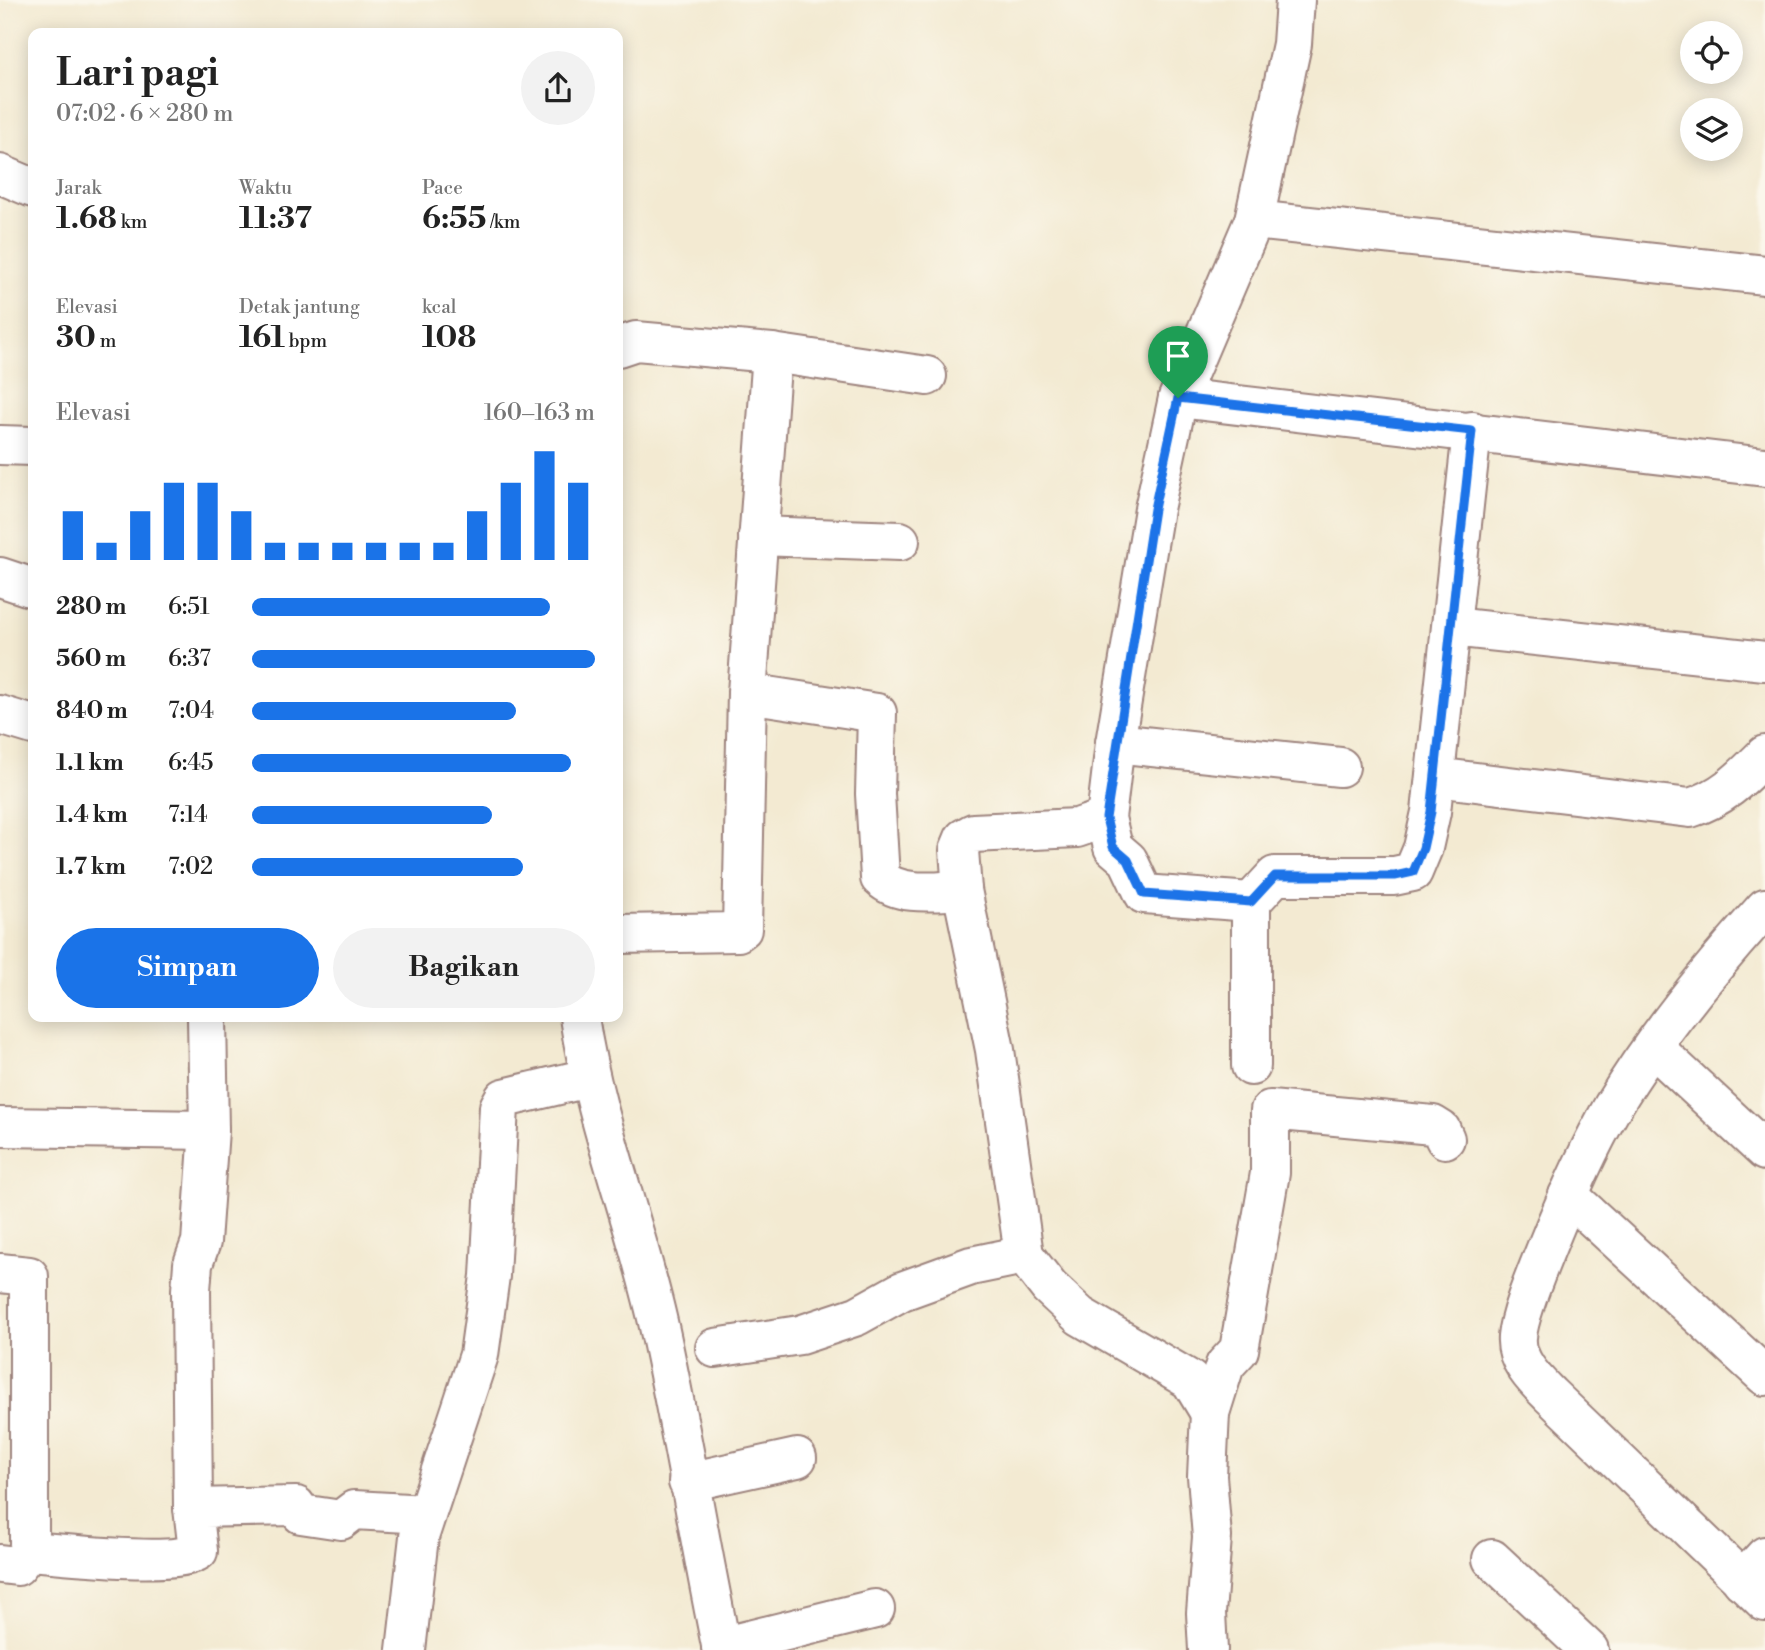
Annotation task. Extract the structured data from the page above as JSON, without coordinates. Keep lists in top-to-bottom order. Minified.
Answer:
{"page":{"heading":["Lari pagi","07:02 · 6 × 280 m"],"stats":[["Jarak","1.68 km"],["Waktu","11:37"],["Pace","6:55 /km"],["Elevasi","30 m"],["Detak jantung","161 bpm"],["kcal","108"]],"chart":["Elevasi","160–163 m"],"list":[{"name":"280 m","note":"6:51"},{"name":"560 m","note":"6:37"},{"name":"840 m","note":"7:04"},{"name":"1.1 km","note":"6:45"},{"name":"1.4 km","note":"7:14"},{"name":"1.7 km","note":"7:02"}],"buttons":["Simpan","Bagikan"]}}
